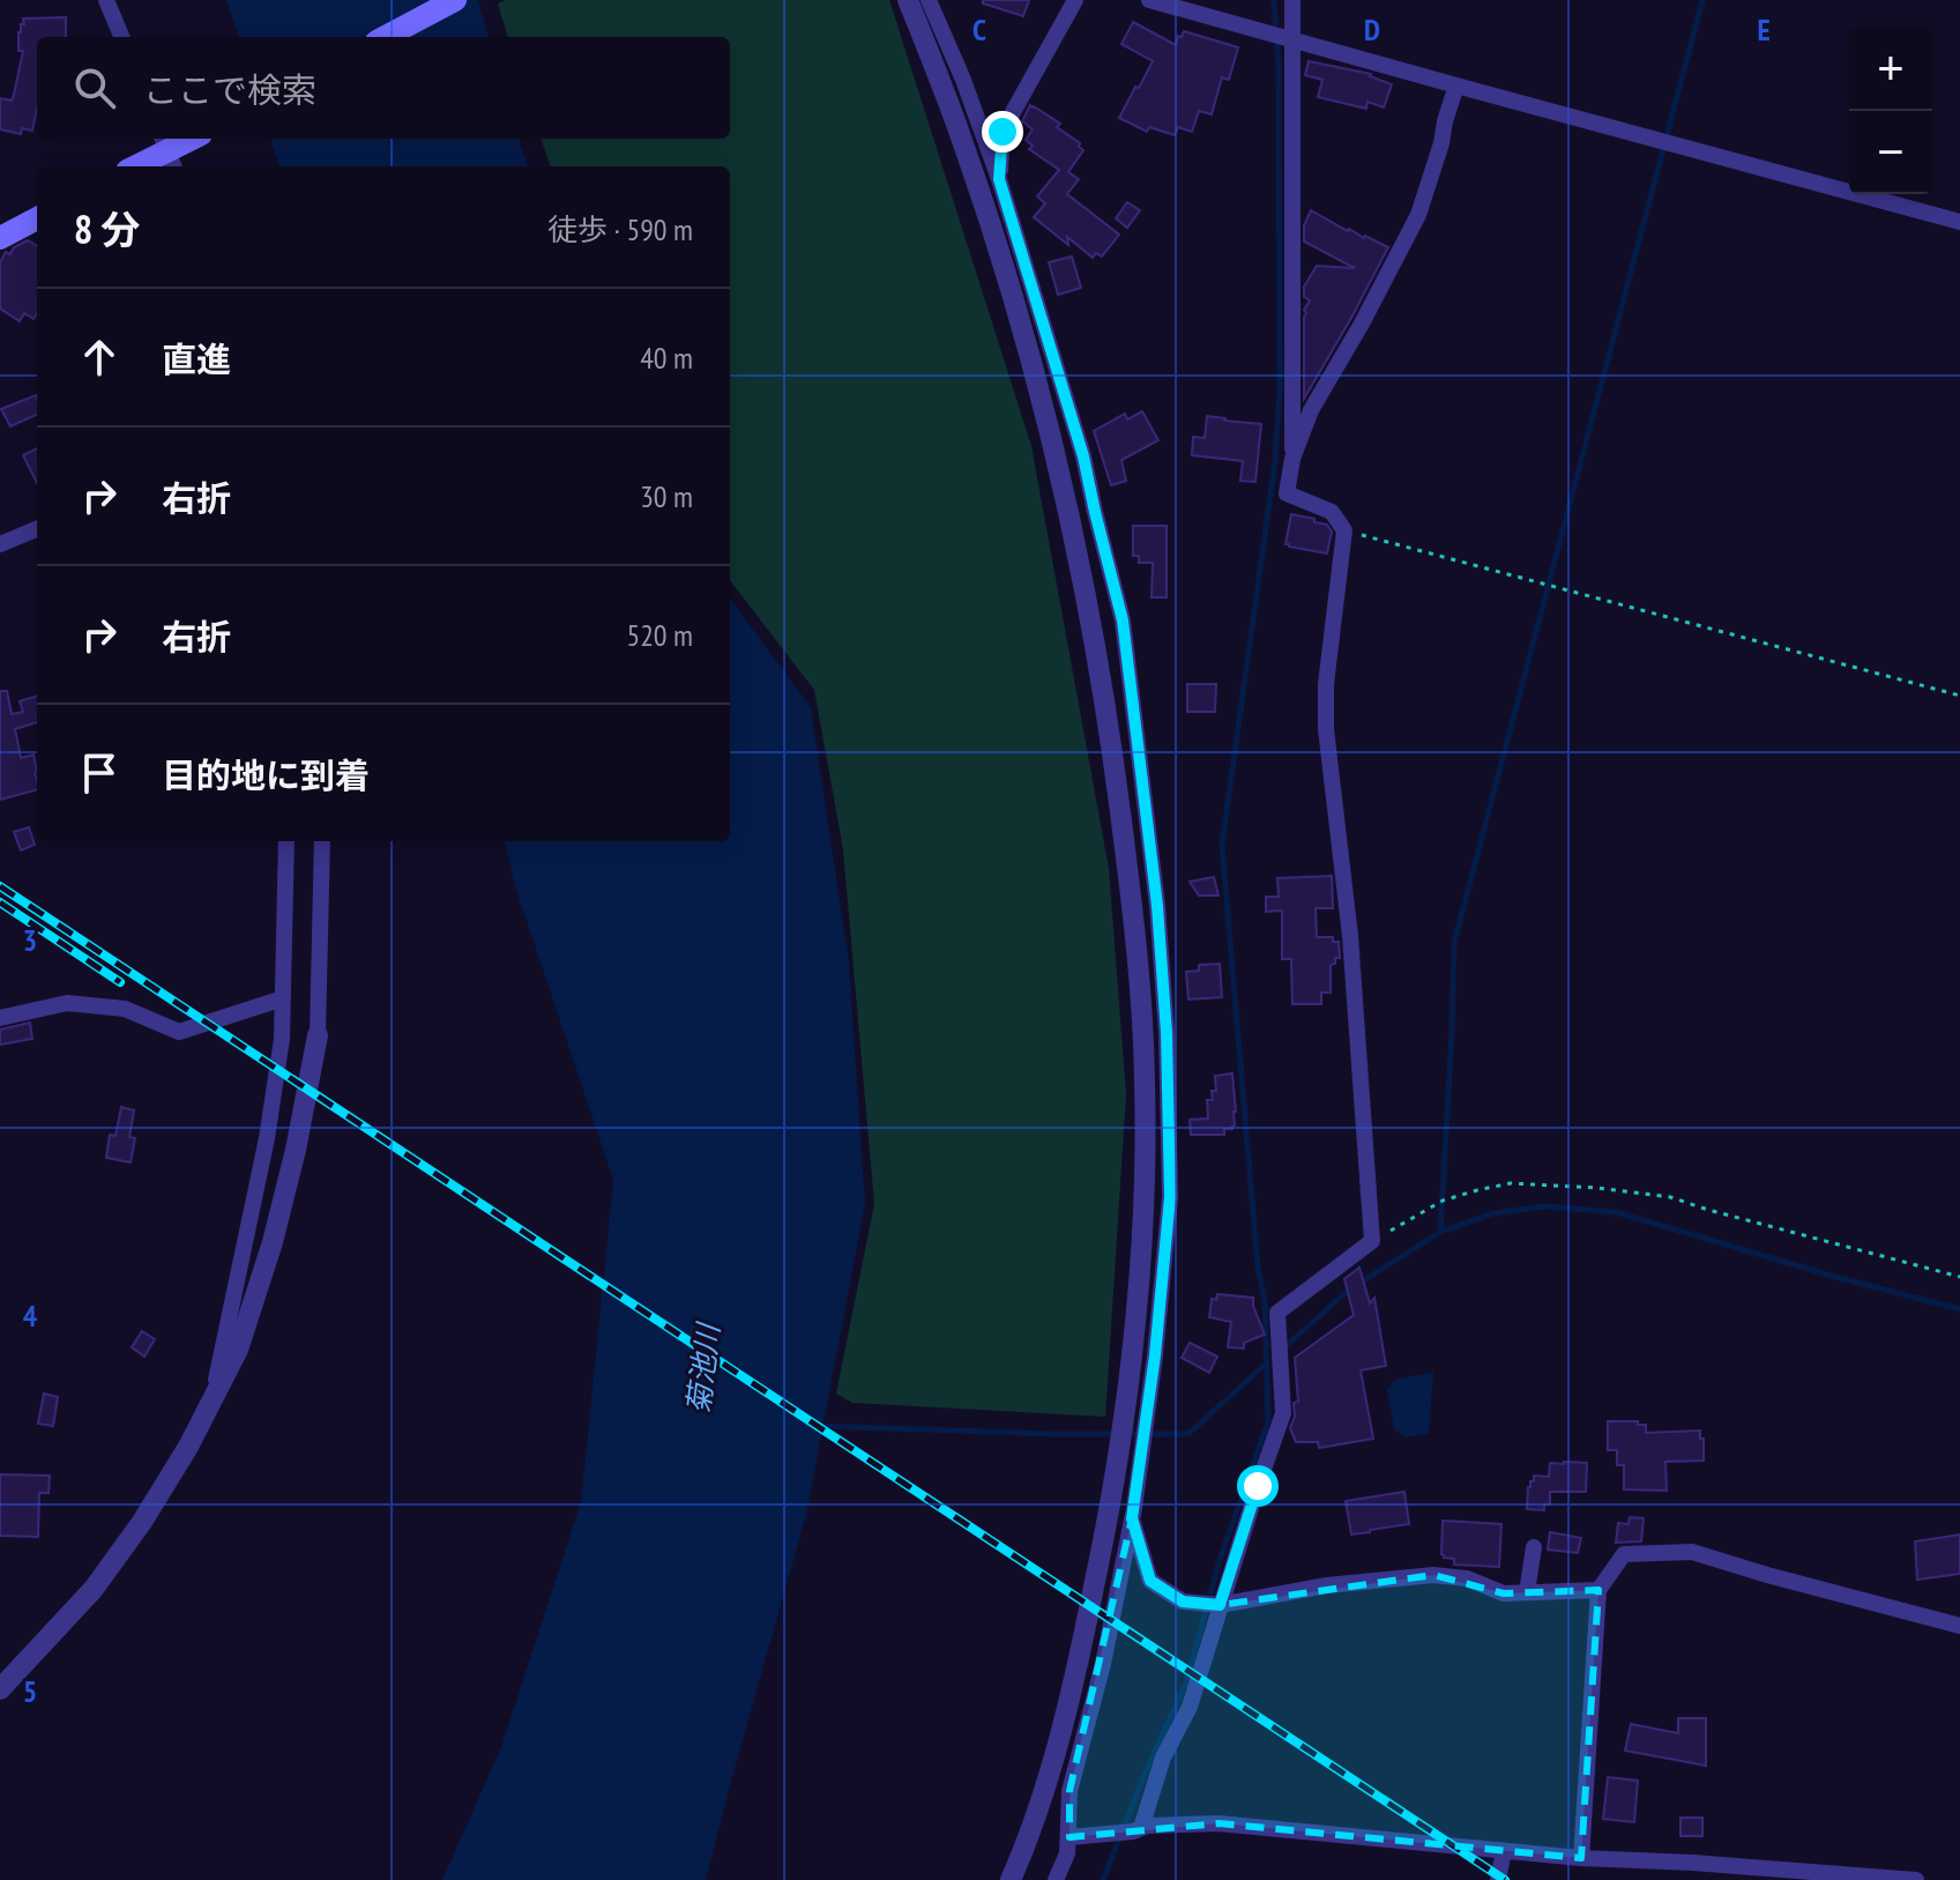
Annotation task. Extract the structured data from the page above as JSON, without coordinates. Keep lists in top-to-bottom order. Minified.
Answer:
{"water":["菊池川"],"page":{"map_buttons":["+","−"],"search":"ここで検索","heading":["8 分","徒歩 · 590 m"],"list":[["直進","40 m"],["右折","30 m"],["右折","520 m"],"目的地に到着"]},"grid":{"columns":["C","D","E"],"rows":["3","4","5"]}}
